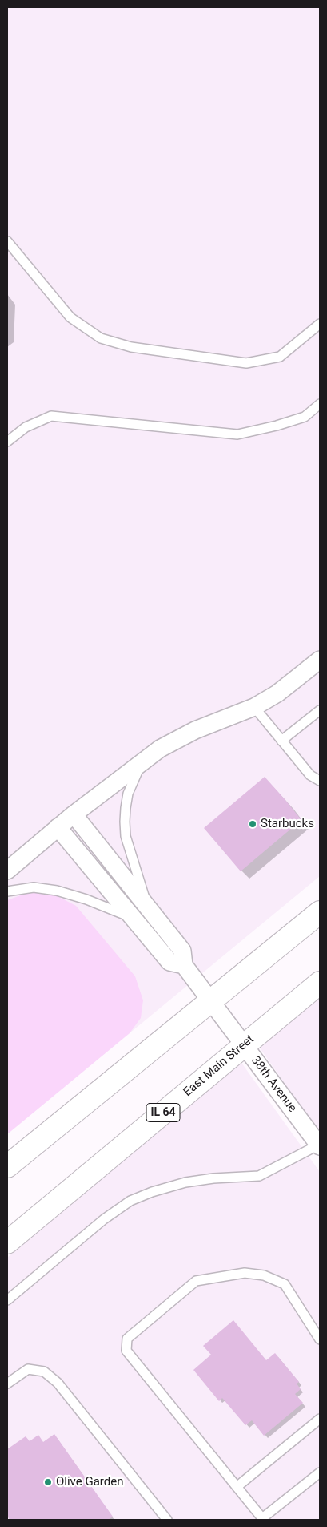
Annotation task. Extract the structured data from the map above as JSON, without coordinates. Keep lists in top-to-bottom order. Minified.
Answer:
{"streets":{"main road":["East Main Street","IL 64"],"street":["38th Avenue"]},"crossings":[["East Main Street","38th Avenue"]],"places":["Starbucks","Olive Garden"]}
